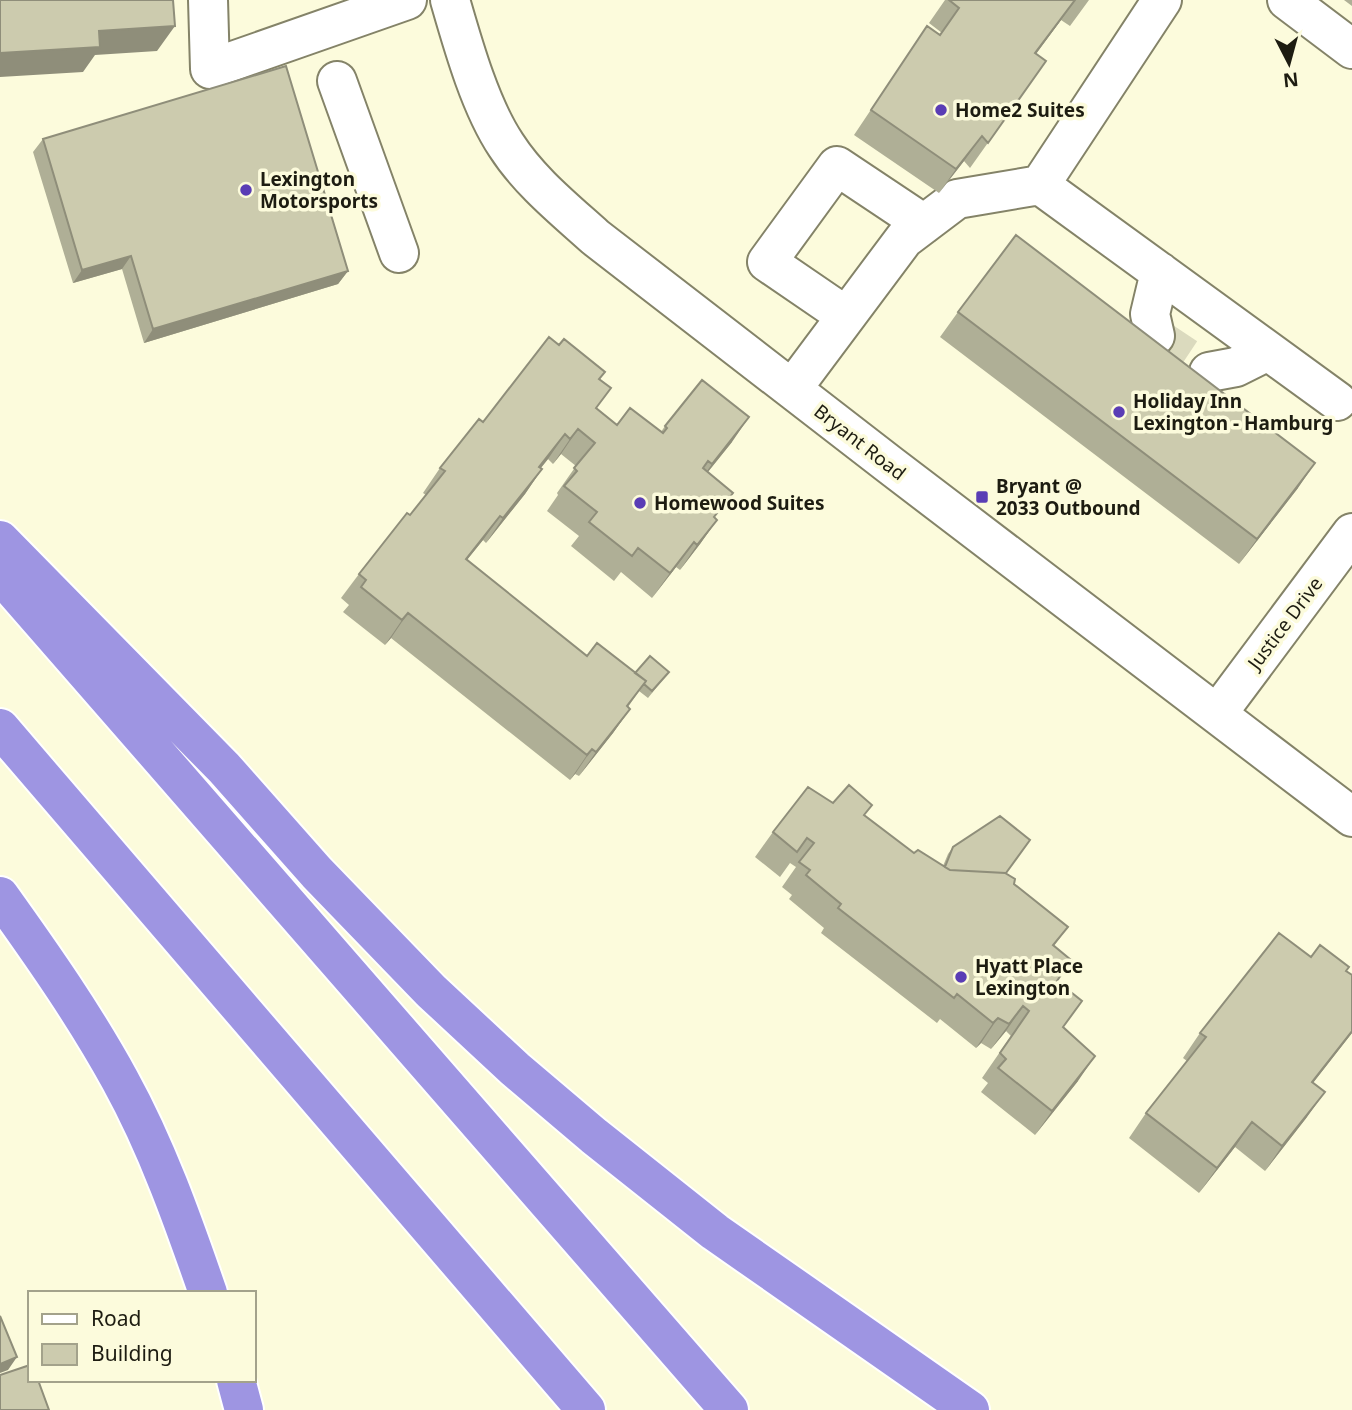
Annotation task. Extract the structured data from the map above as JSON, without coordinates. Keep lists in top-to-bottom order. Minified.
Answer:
{"streets":{"street":["Bryant Road","Justice Drive"]},"crossings":[["Bryant Road","Justice Drive"]],"places":{"other":["Home2 Suites","Lexington Motorsports","Holiday Inn Lexington - Hamburg","Homewood Suites","Hyatt Place Lexington"],"transit":["Bryant @ 2033 Outbound"]},"legend":["Road","Building"],"north":"bottom"}
